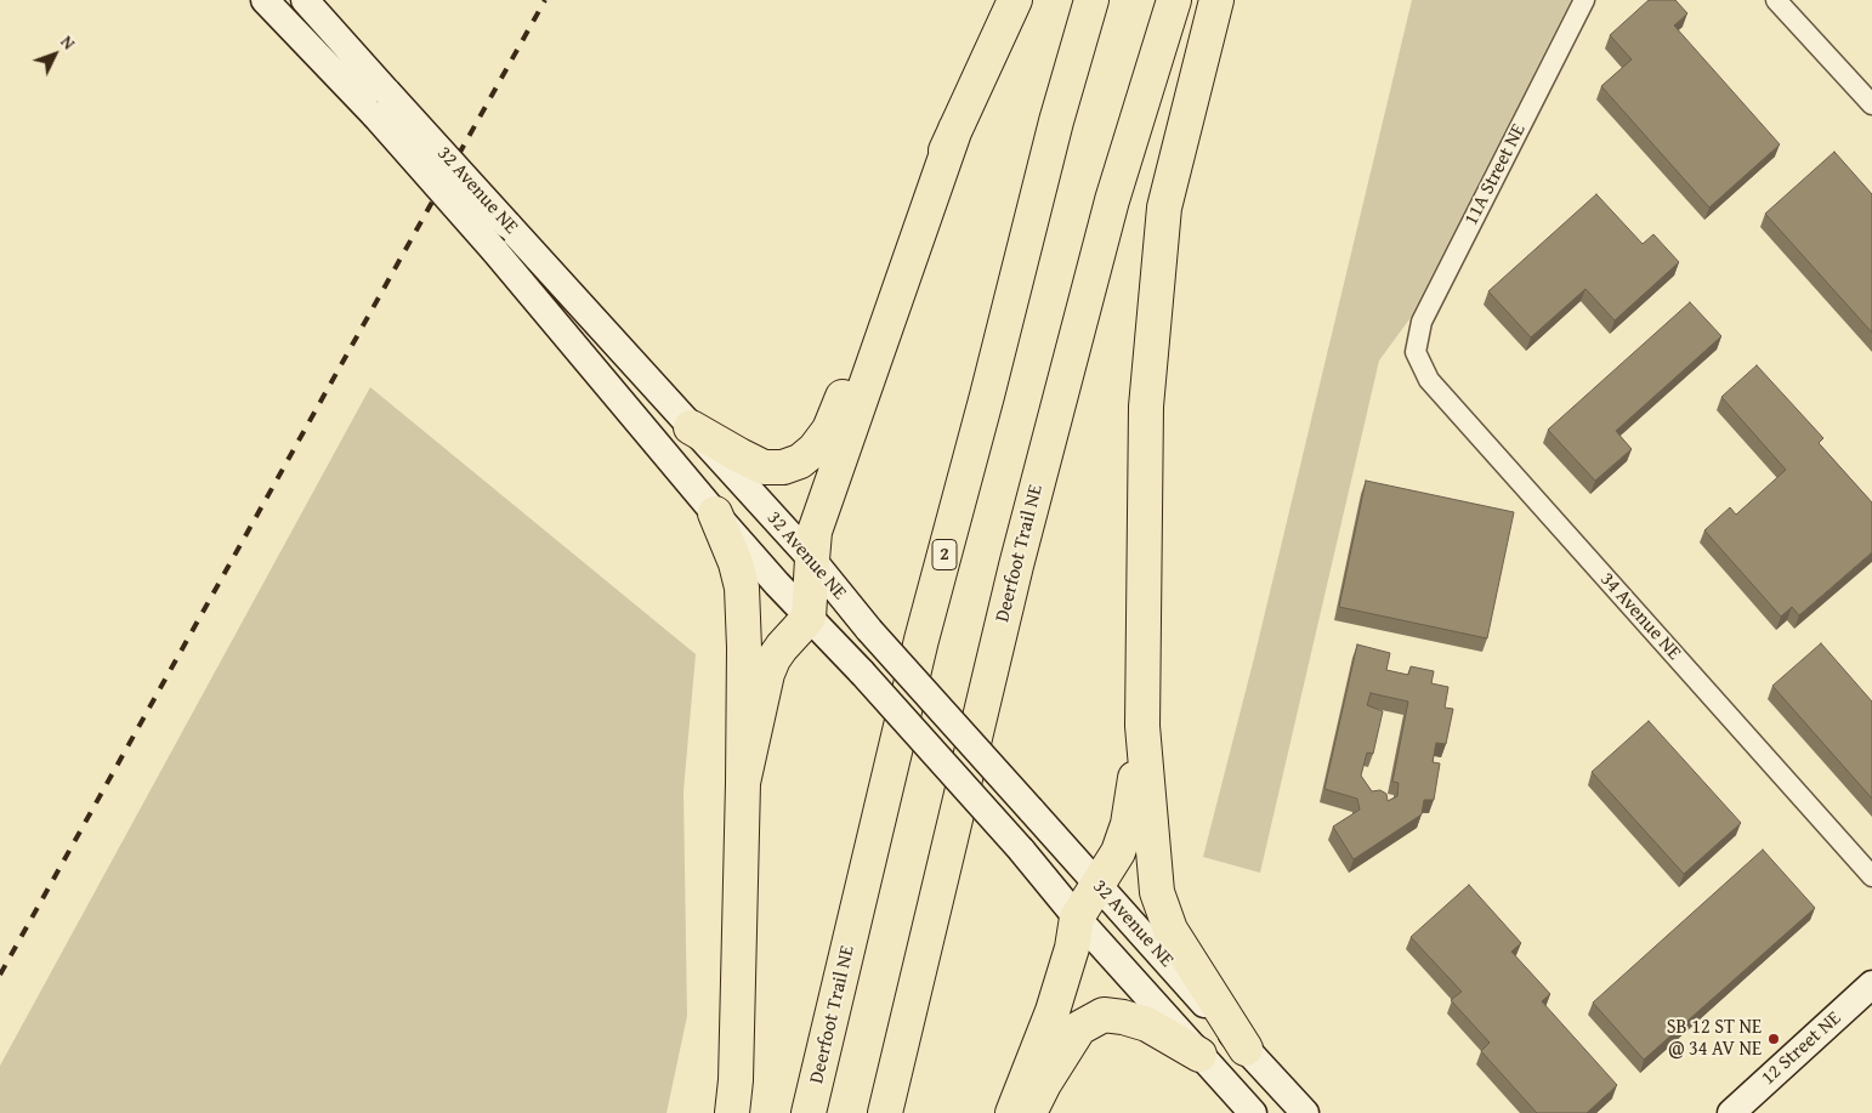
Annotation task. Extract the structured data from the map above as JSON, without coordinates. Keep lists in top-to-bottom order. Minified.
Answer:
{"streets":{"highway":["Deerfoot Trail NE","2"],"main road":["32 Avenue NE","12 Street NE"],"street":["11A Street NE","34 Avenue NE"]},"crossings":[["11A Street NE","34 Avenue NE"]],"places":["SB 12 ST NE @ 34 AV NE"],"north":"top right"}
